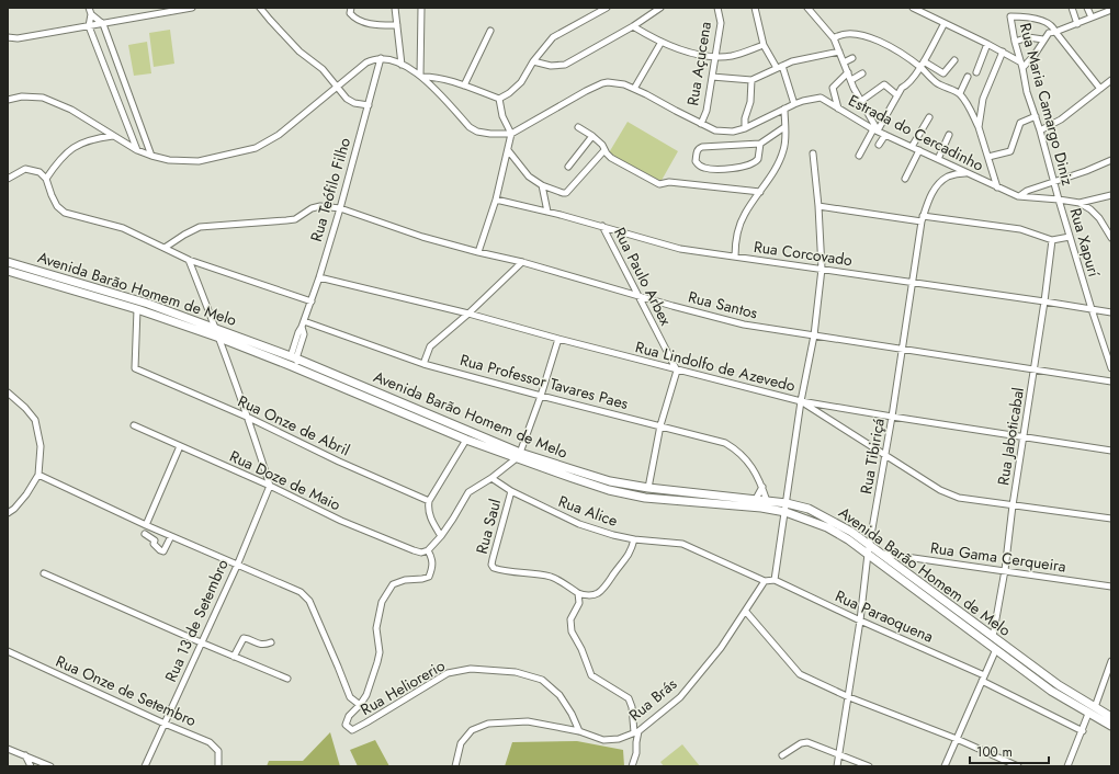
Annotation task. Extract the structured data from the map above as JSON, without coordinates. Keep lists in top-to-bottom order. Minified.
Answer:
{"streets":{"main road":["Avenida Barão Homem de Melo"],"street":["Rua Açucena","Rua Maria Camargo Diniz","Estrada do Cercadinho","Rua Teófilo Filho","Rua Xapurí","Rua Corcovado","Rua Paulo Arbex","Rua Santos","Rua Lindolfo de Azevedo","Rua Professor Tavares Paes","Rua Onze de Abril","Rua Jaboticabal","Rua Tibiriçá","Rua Doze de Maio","Rua Alice","Rua Saul","Rua Gama Cerqueira","Rua Paraoquena","Rua 13 de Setembro","Rua Heliorerio","Rua Onze de Setembro","Rua Brás"]},"crossings":[["Rua Açucena","Estrada do Cercadinho"],["Rua Maria Camargo Diniz","Estrada do Cercadinho"],["Rua Maria Camargo Diniz","Rua Xapurí"],["Estrada do Cercadinho","Rua Teófilo Filho"],["Estrada do Cercadinho","Rua Xapurí"],["Estrada do Cercadinho","Rua Tibiriçá"],["Rua Teófilo Filho","Avenida Barão Homem de Melo"],["Rua Teófilo Filho","Rua Santos"],["Rua Teófilo Filho","Rua Lindolfo de Azevedo"],["Rua Teófilo Filho","Rua Professor Tavares Paes"],["Rua Xapurí","Rua Corcovado"],["Rua Corcovado","Rua Paulo Arbex"],["Rua Corcovado","Rua Jaboticabal"],["Rua Corcovado","Rua Tibiriçá"],["Rua Paulo Arbex","Rua Santos"],["Rua Paulo Arbex","Rua Lindolfo de Azevedo"],["Avenida Barão Homem de Melo","Rua Professor Tavares Paes"],["Avenida Barão Homem de Melo","Rua Onze de Abril"],["Avenida Barão Homem de Melo","Rua Jaboticabal"],["Avenida Barão Homem de Melo","Rua Tibiriçá"],["Avenida Barão Homem de Melo","Rua Gama Cerqueira"],["Rua Santos","Rua Jaboticabal"],["Rua Santos","Rua Tibiriçá"],["Rua Lindolfo de Azevedo","Rua Jaboticabal"],["Rua Lindolfo de Azevedo","Rua Tibiriçá"],["Rua Jaboticabal","Rua Gama Cerqueira"],["Rua Tibiriçá","Rua Paraoquena"],["Rua Doze de Maio","Rua 13 de Setembro"],["Rua Alice","Rua Saul"],["Rua Alice","Rua Brás"],["Rua 13 de Setembro","Rua Onze de Setembro"],["Rua Heliorerio","Rua Brás"]],"scale_bar":"100 m"}
